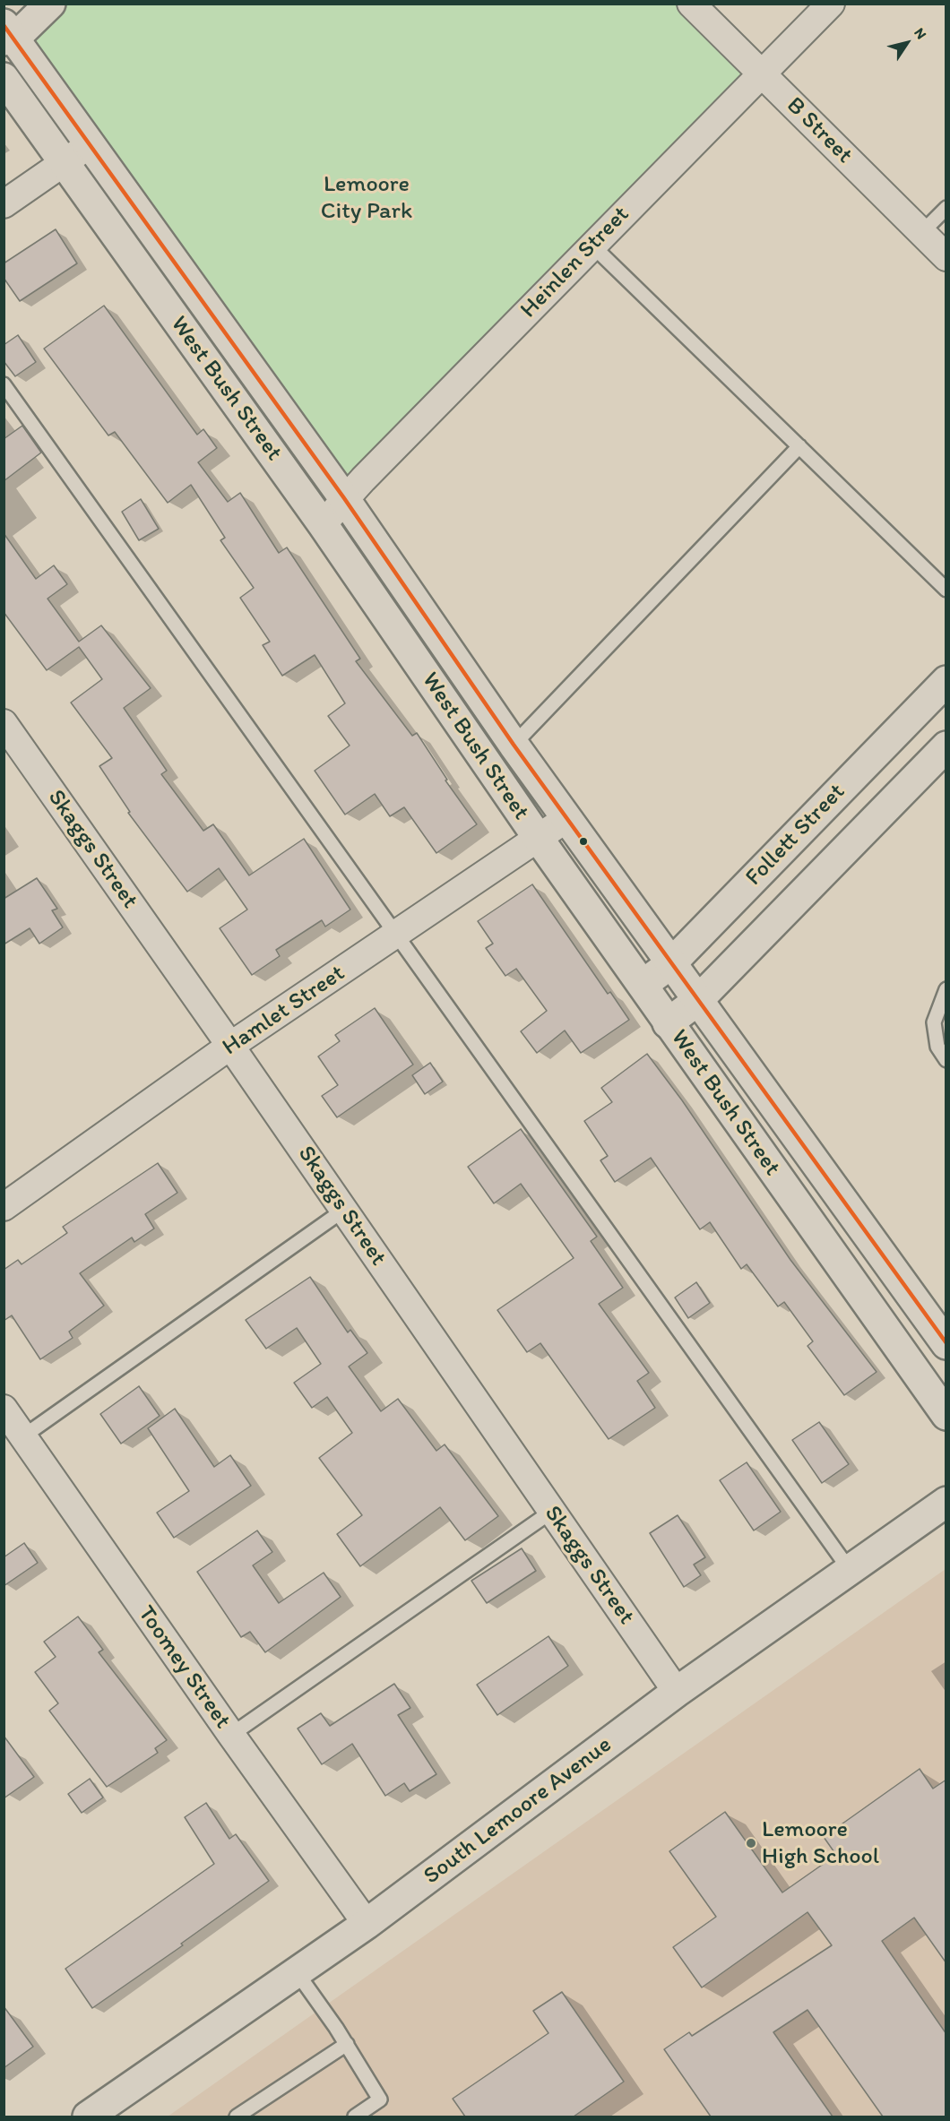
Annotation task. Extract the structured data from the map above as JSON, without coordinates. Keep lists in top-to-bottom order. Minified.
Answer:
{"streets":{"main road":["West Bush Street","Follett Street","South Lemoore Avenue"],"street":["B Street","Heinlen Street","Skaggs Street","Hamlet Street","Toomey Street"]},"crossings":[["B Street","Heinlen Street"],["Heinlen Street","West Bush Street"],["West Bush Street","Follett Street"],["West Bush Street","Hamlet Street"],["Skaggs Street","Hamlet Street"],["Skaggs Street","South Lemoore Avenue"],["Toomey Street","South Lemoore Avenue"]],"parks":["Lemoore City Park"],"places":["Lemoore High School"],"north":"top right"}
